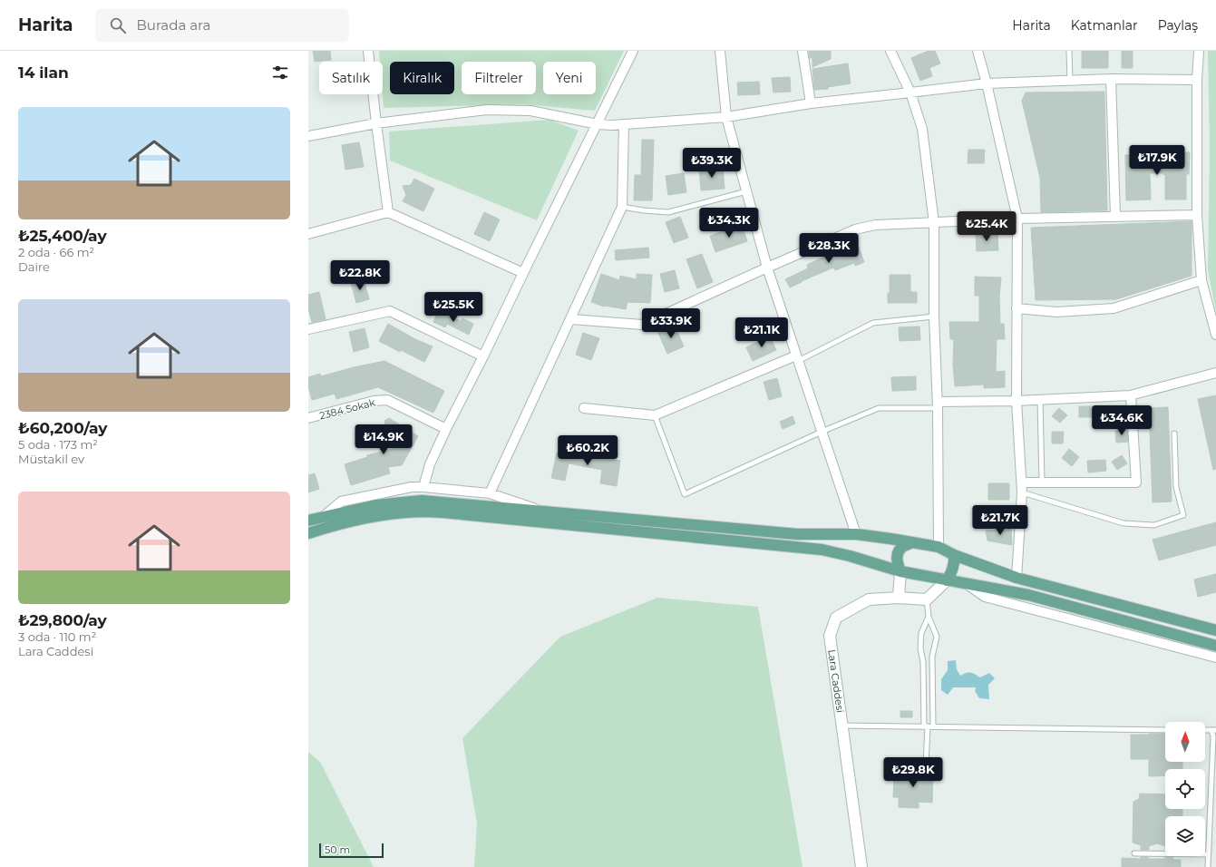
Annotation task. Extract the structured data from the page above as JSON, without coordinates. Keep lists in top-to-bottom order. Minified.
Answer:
{"streets":{"street":["2384 Sokak","Lara Caddesi"]},"scale_bar":"50 m","north":"top","page":{"header":"Harita","search":"Burada ara","nav":["Harita","Katmanlar","Paylaş"],"heading":"14 ilan","chip":["Satılık","Kiralık","Filtreler","Yeni"],"list":[{"name":"₺25,400/ay","note":"2 oda · 66 m² · Daire"},{"name":"₺60,200/ay","note":"5 oda · 173 m² · Müstakil ev"},{"name":"₺29,800/ay","note":"3 oda · 110 m² · Lara Caddesi"}],"price":["₺17.9K","₺39.3K","₺34.3K","₺25.4K","₺28.3K","₺22.8K","₺25.5K","₺33.9K","₺21.1K","₺34.6K","₺14.9K","₺60.2K","₺21.7K","₺29.8K"],"scale":"50 m"}}
